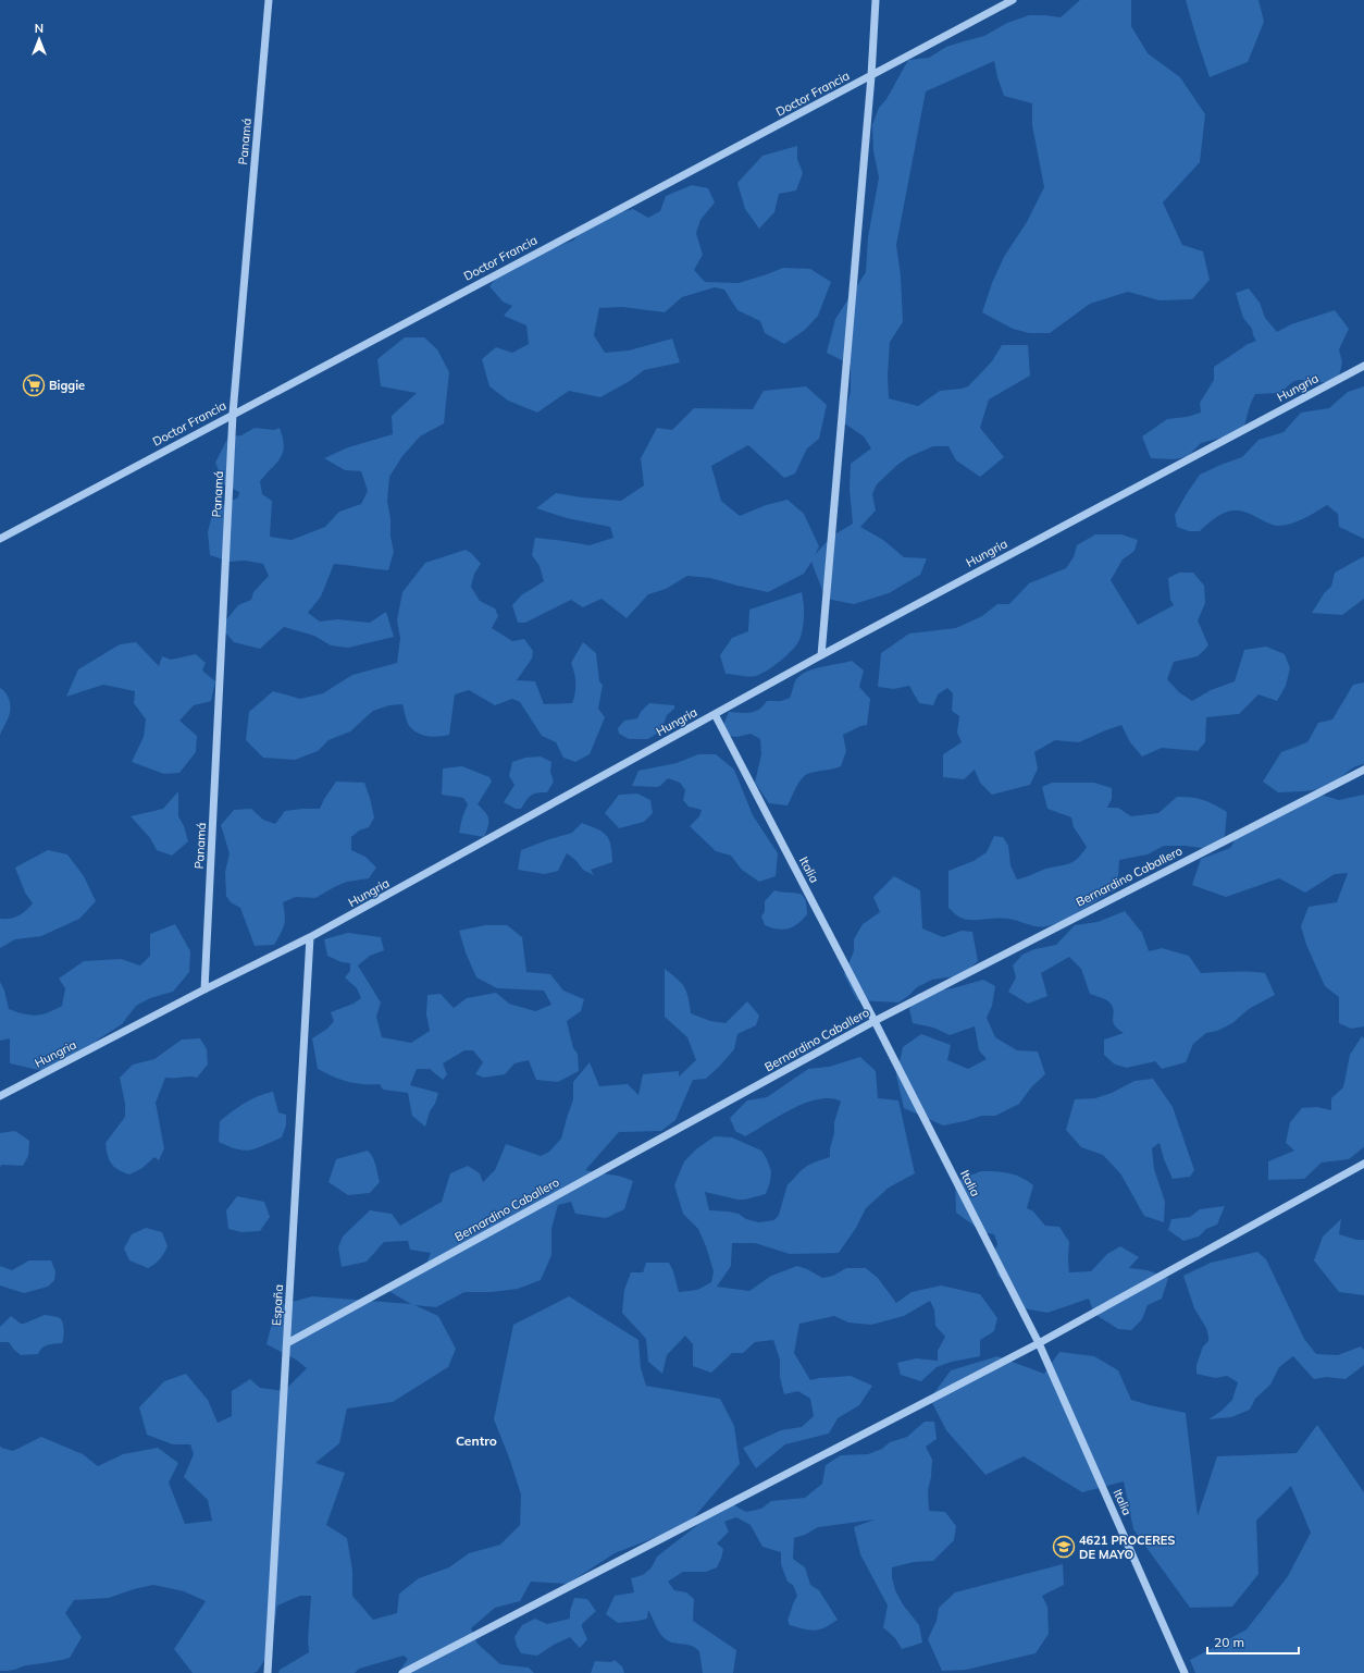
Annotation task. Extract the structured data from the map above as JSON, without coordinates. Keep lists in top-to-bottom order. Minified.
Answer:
{"streets":{"street":["Doctor Francia","Panamá","Hungria","Italia","Bernardino Caballero","España"]},"crossings":[["Doctor Francia","Panamá"],["Panamá","Hungria"],["Hungria","Italia"],["Hungria","España"],["Italia","Bernardino Caballero"],["Bernardino Caballero","España"]],"districts":["Centro"],"places":{"supermarket":["Biggie"],"school or university":["4621 PROCERES DE MAYO"]},"scale_bar":"20 m","north":"top"}
